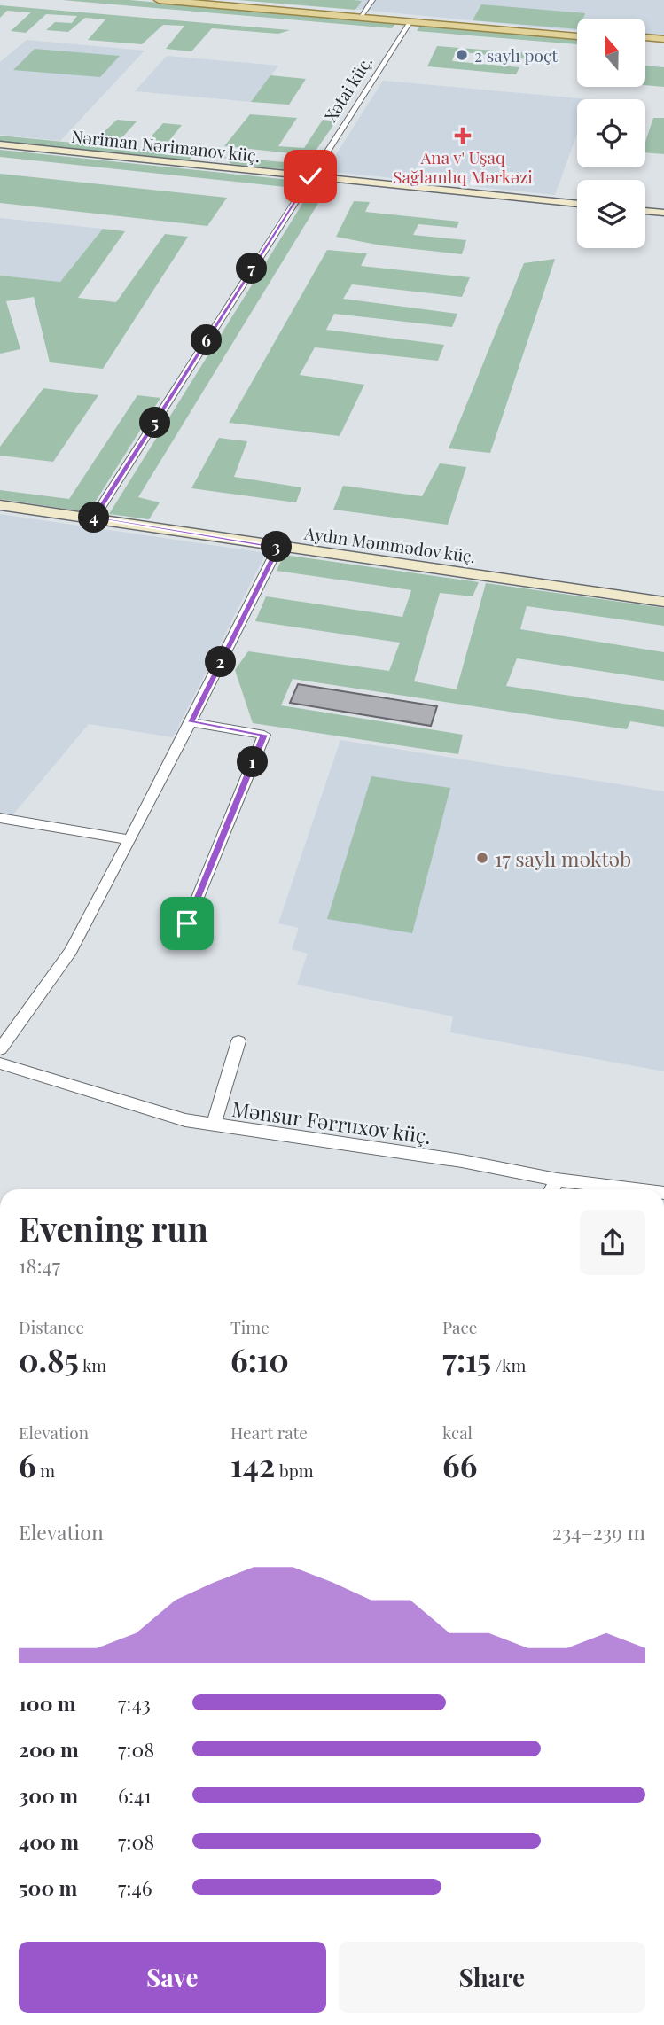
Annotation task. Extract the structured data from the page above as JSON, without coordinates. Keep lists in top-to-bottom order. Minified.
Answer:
{"streets":{"street":["Xətai küç.","Nəriman Nərimanov küç.","Aydın Məmmədov küç.","Mənsur Fərruxov küç."]},"crossings":[["Xətai küç.","Nəriman Nərimanov küç."],["Xətai küç.","Aydın Məmmədov küç."]],"places":{"other":["2 saylı poçt","17 saylı məktəb"],"health":["Ana v' Uşaq Sağlamlıq Mərkəzi"]},"north":"top","page":{"pins":["7","6","5","4","3","2","1"],"heading":["Evening run","18:47"],"stats":[["Distance","0.85 km"],["Time","6:10"],["Pace","7:15 /km"],["Elevation","6 m"],["Heart rate","142 bpm"],["kcal","66"]],"chart":["Elevation","234–239 m"],"list":[{"name":"100 m","note":"7:43"},{"name":"200 m","note":"7:08"},{"name":"300 m","note":"6:41"},{"name":"400 m","note":"7:08"},{"name":"500 m","note":"7:46"}],"buttons":["Save","Share"]}}
